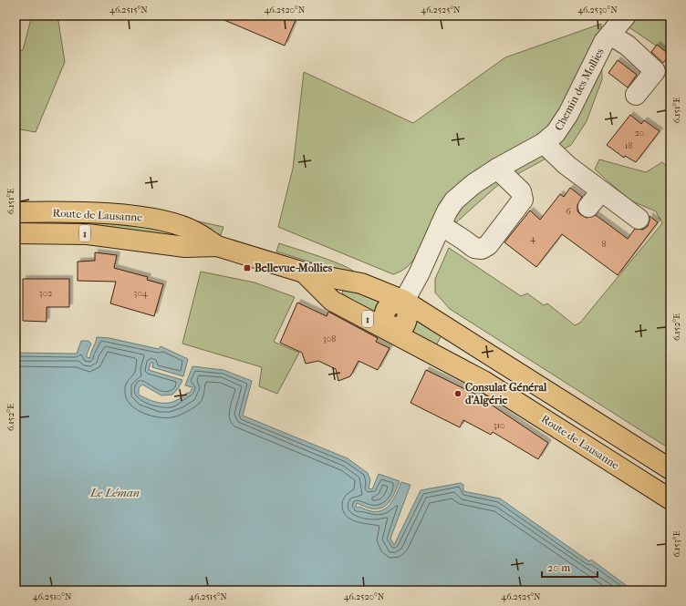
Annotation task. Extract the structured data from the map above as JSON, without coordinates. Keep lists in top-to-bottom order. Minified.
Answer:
{"streets":{"main road":["Route de Lausanne","1"],"street":["Chemin des Mollies"]},"crossings":[["Chemin des Mollies","Route de Lausanne"]],"water":["Le Léman"],"places":{"transit":["Bellevue-Mollies"],"other":["Consulat Général d’Algérie"]},"house_numbers":["20","18","6","4","8","302","304","308","310"],"scale_bar":"20 m","coordinates":["46.2515°N","46.2520°N","46.2525°N","46.2530°N","6.151°E","6.152°E","6.153°E","46.2510°N"]}
